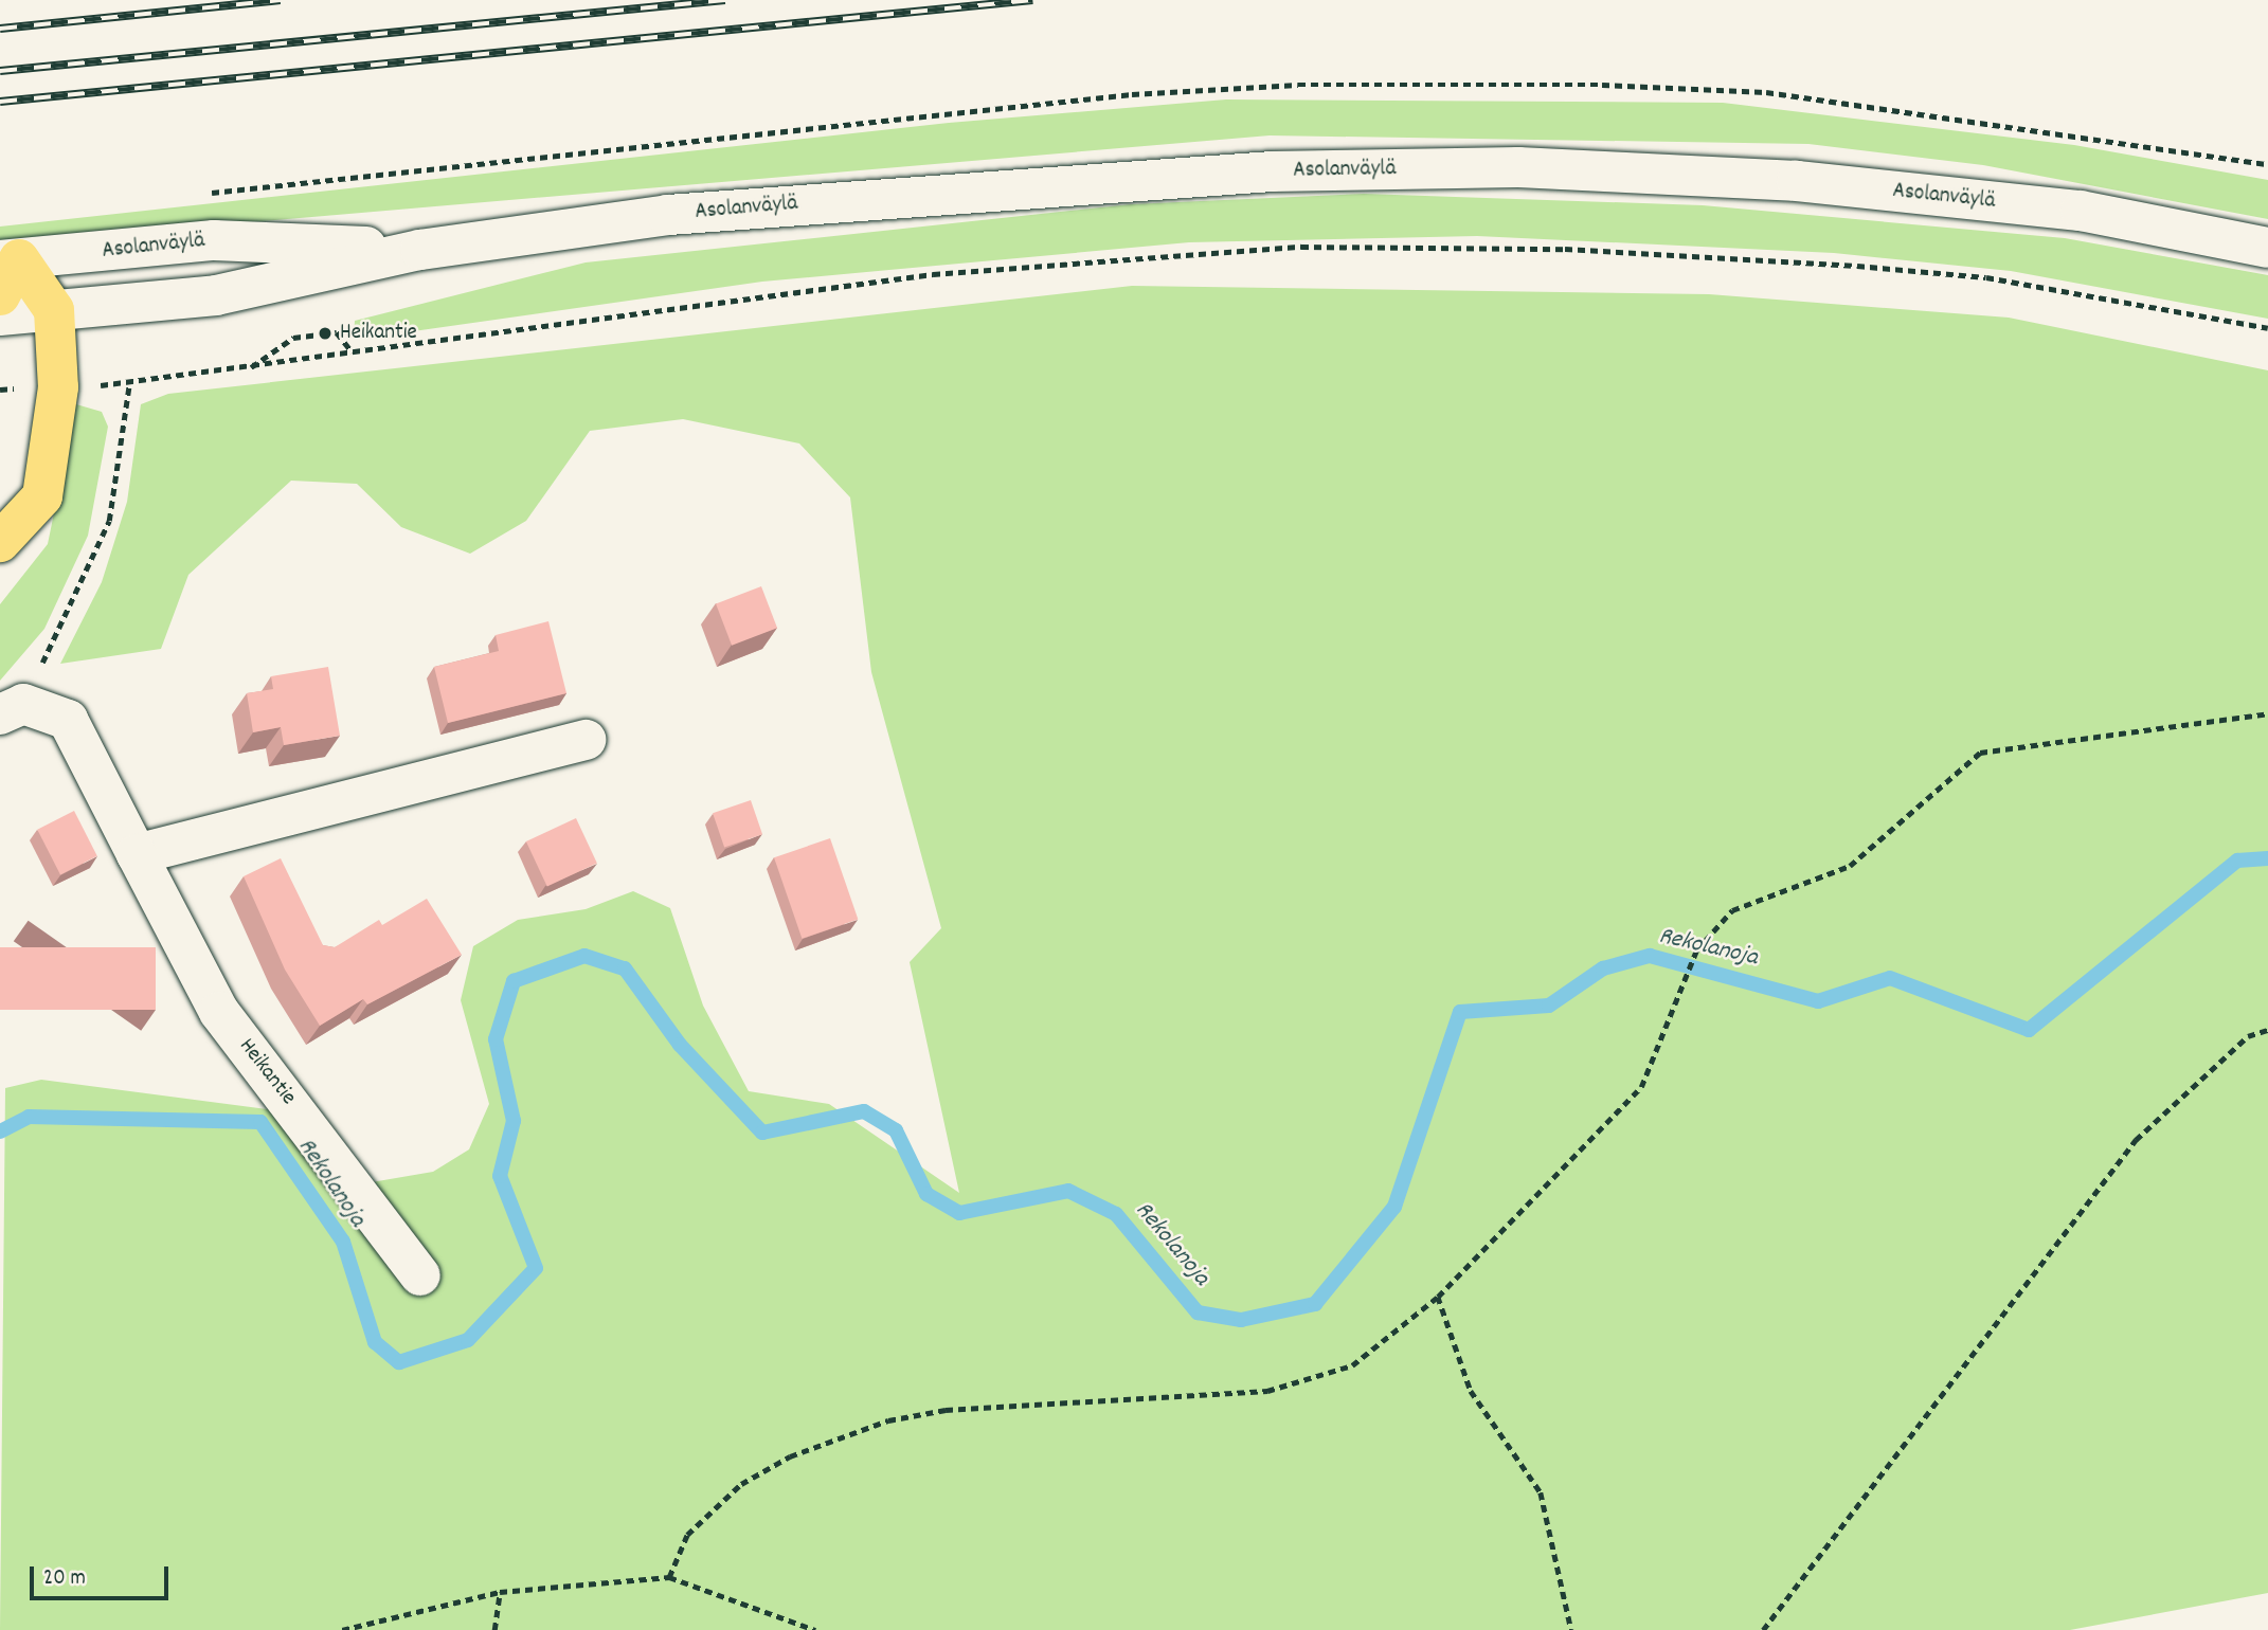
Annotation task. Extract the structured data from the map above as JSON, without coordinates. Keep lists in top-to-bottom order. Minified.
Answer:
{"streets":{"main road":["Asolanväylä","Heikantie"]},"water":["Rekolanoja"],"places":["Heikantie"],"scale_bar":"20 m"}
